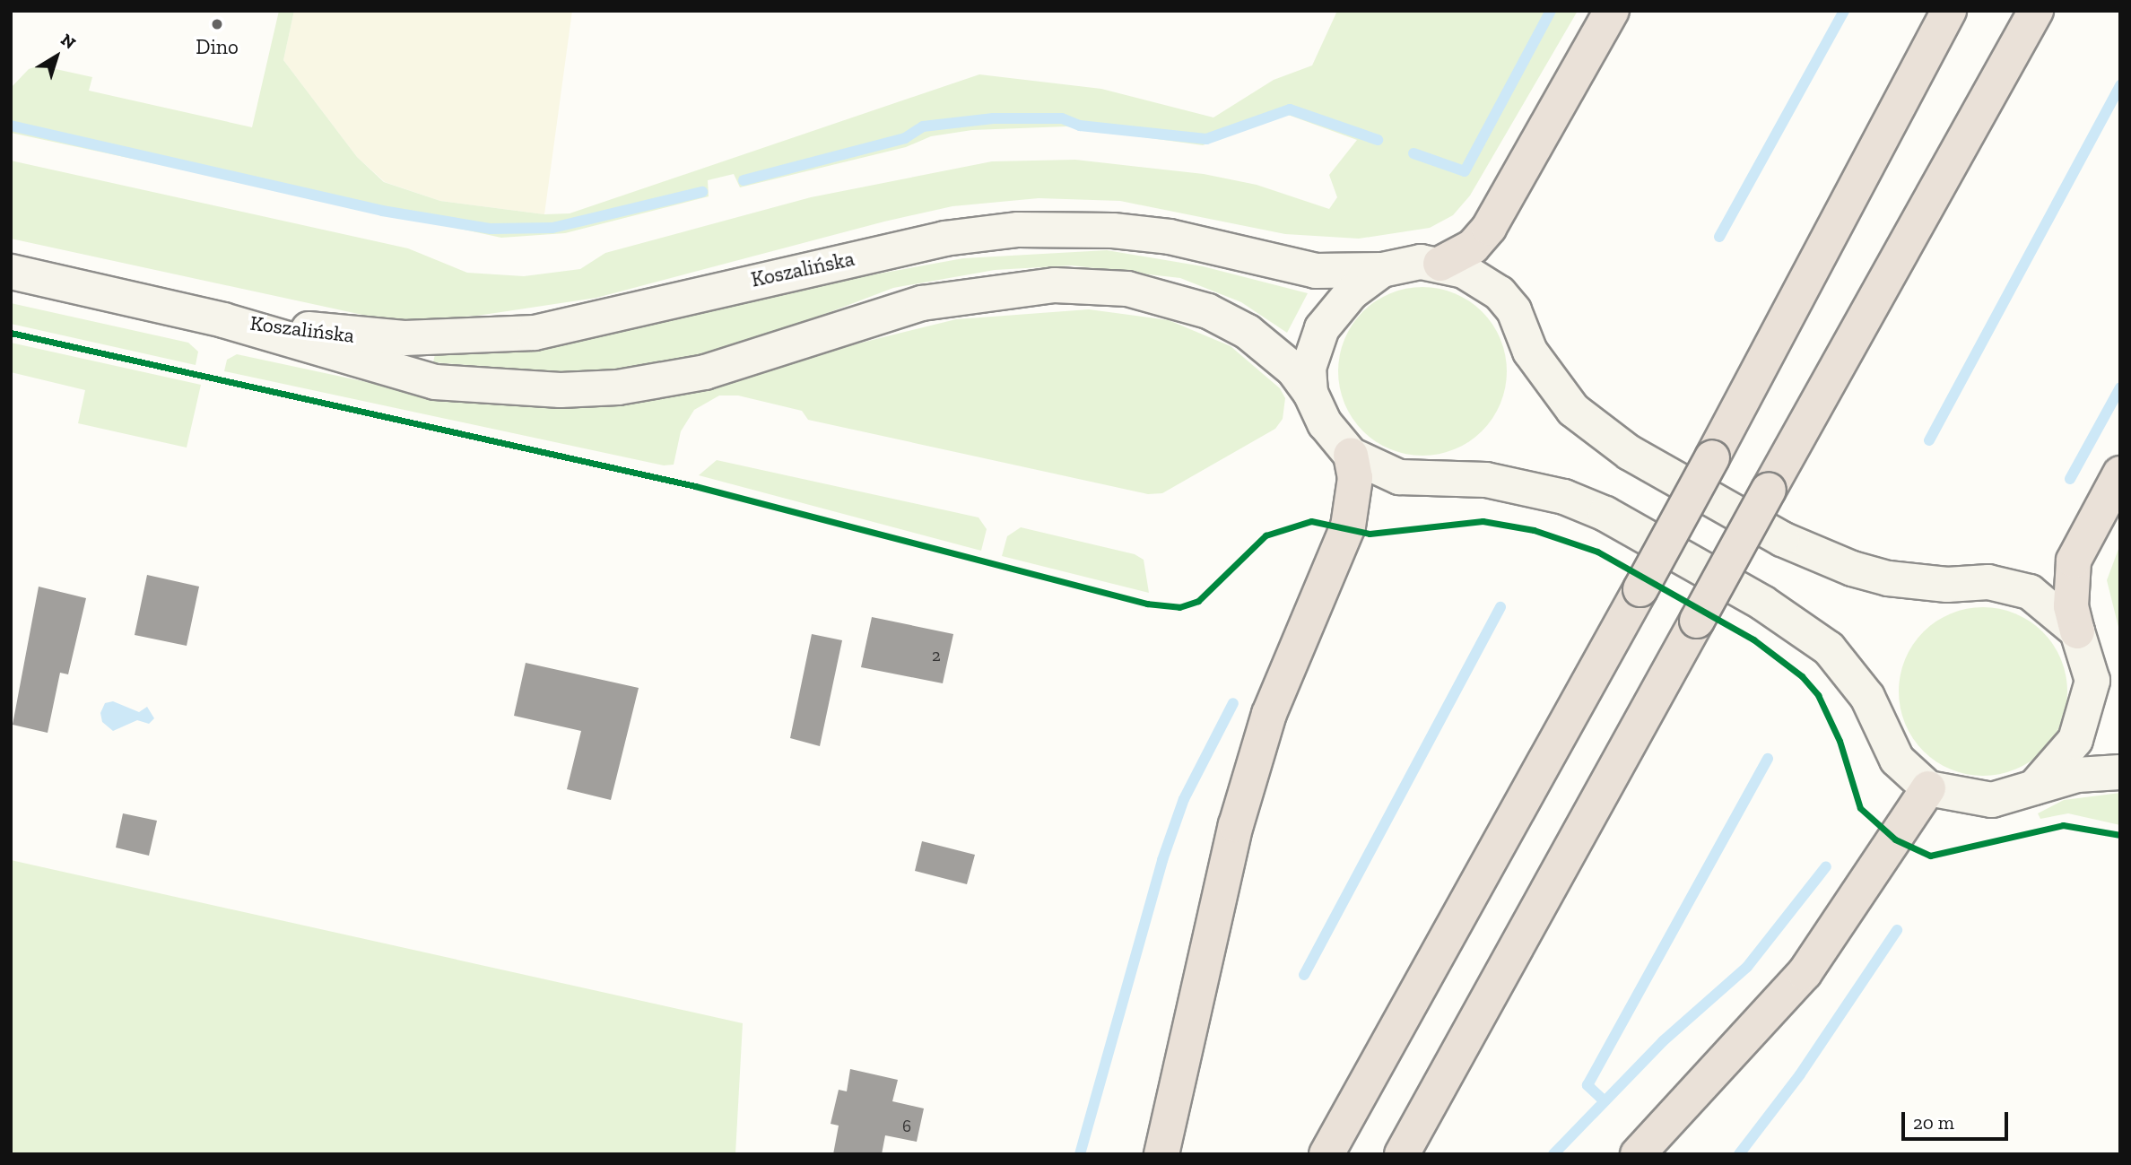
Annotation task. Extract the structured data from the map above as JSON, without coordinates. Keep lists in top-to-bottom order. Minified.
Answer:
{"streets":{"main road":["Koszalińska"]},"places":["Dino"],"house_numbers":["2","6"],"scale_bar":"20 m","north":"top right"}
